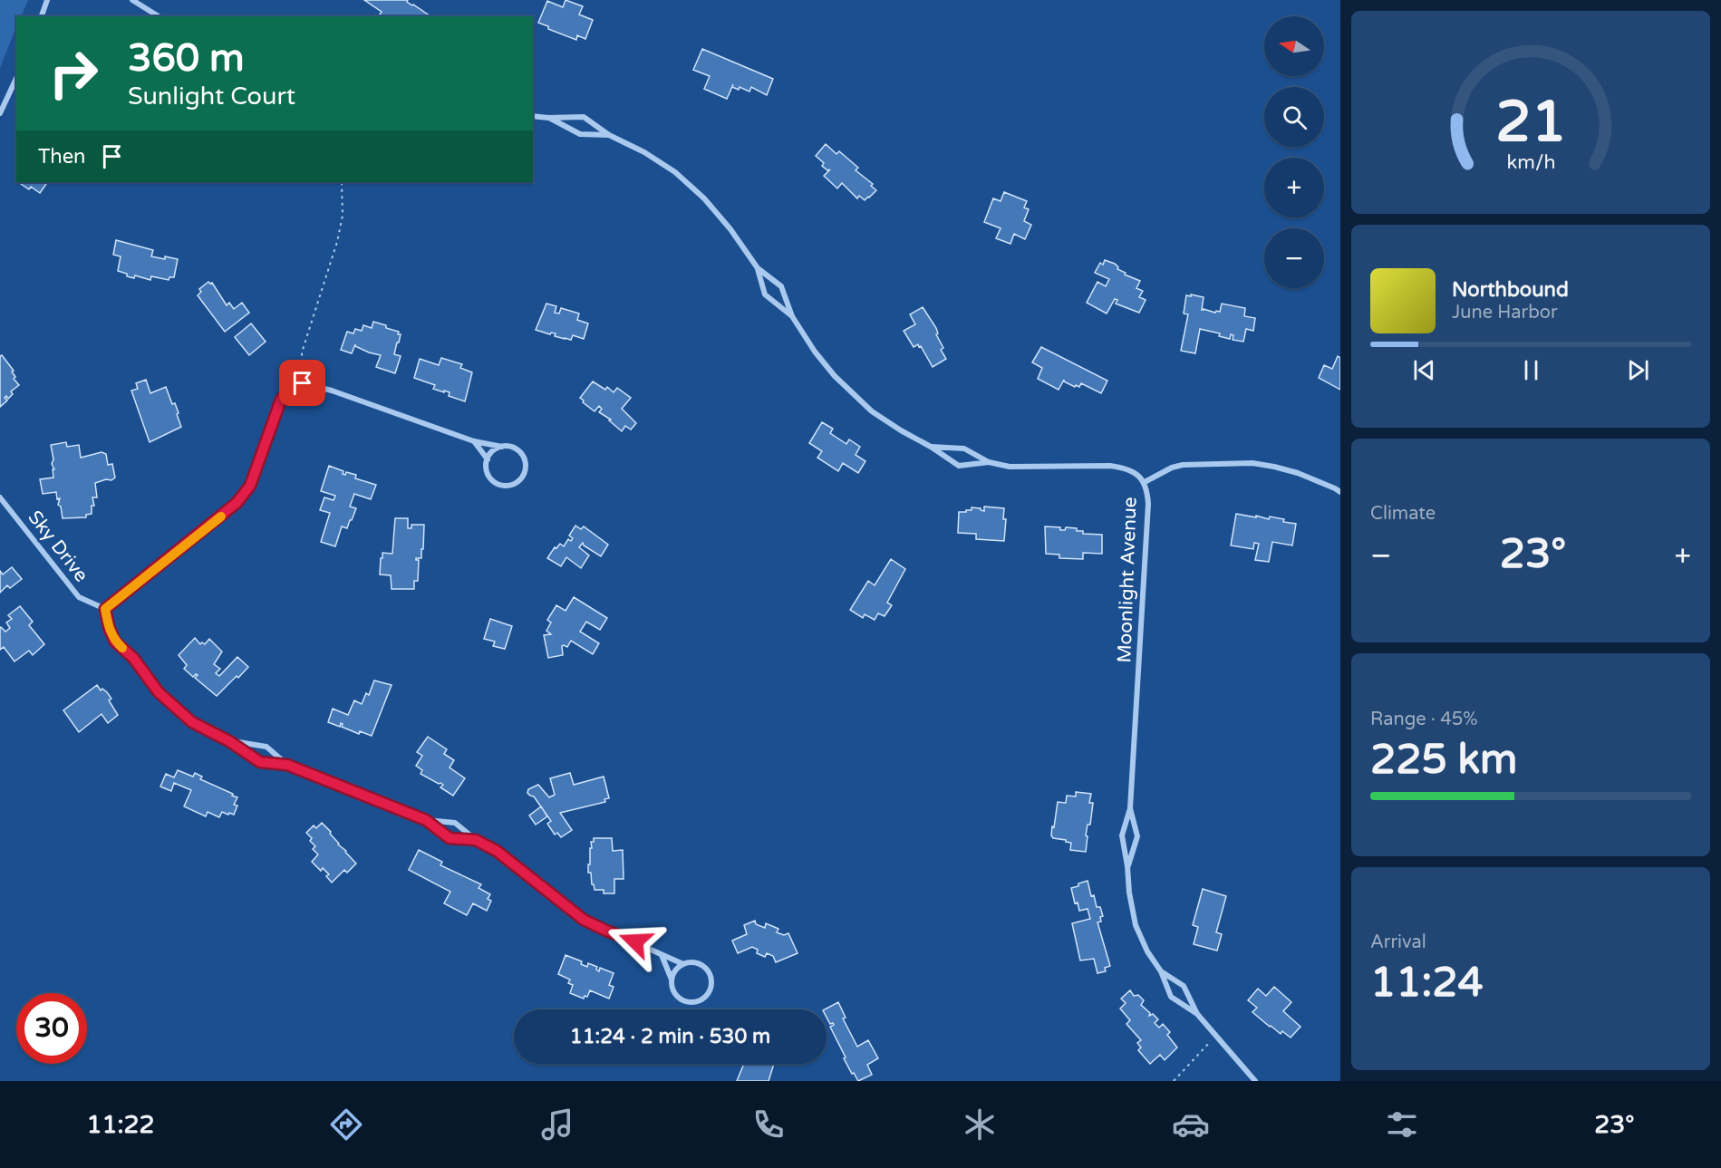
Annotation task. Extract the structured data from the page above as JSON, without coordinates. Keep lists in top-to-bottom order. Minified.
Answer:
{"streets":{"street":["Sky Drive","Moonlight Avenue"]},"north":"left","page":{"map_buttons":["+","−"],"turn":["360 m","Sunlight Court"],"then":"Then","song":["Northbound","June Harbor"],"tile":["Climate",["Range · 45%","225 km"],["Arrival","11:24"]],"heat":["−","23°","+"],"limit":"30","trip":"11:24 · 2 min · 530 m","tabs":["11:22","23°"],"gauge":["21","km/h"]}}
